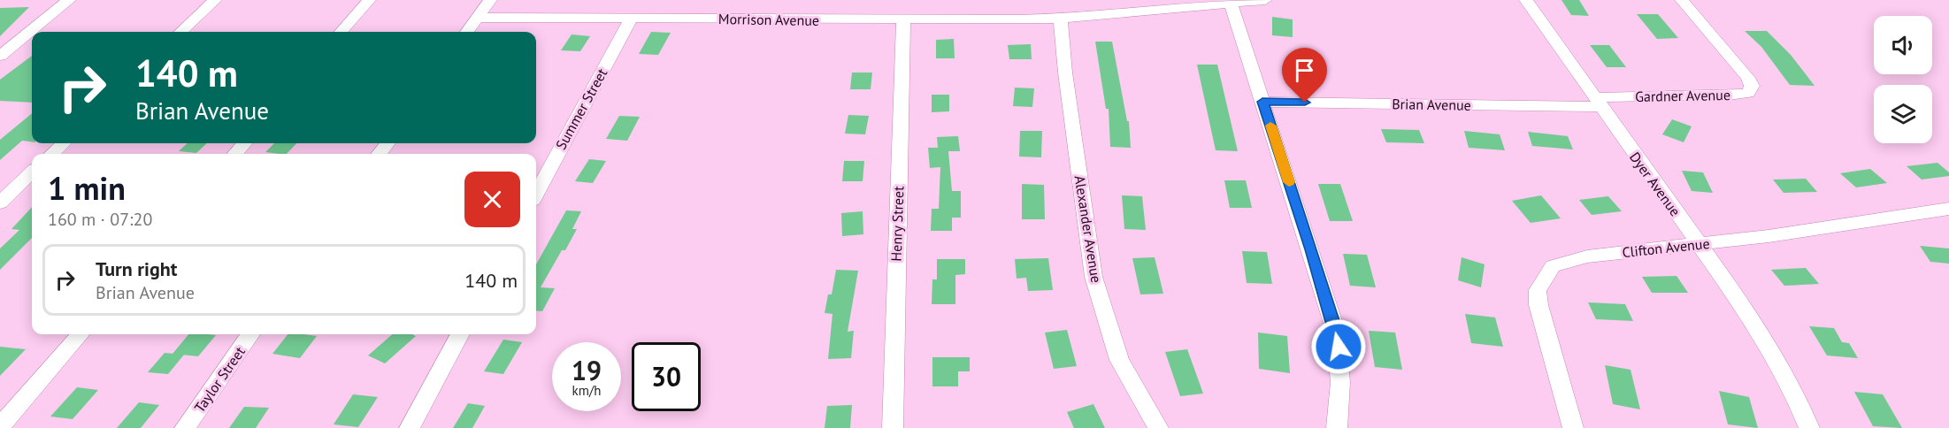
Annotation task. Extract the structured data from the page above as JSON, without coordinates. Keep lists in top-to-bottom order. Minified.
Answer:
{"streets":{"street":["Morrison Avenue","Gardner Avenue","Brian Avenue","Summer Street","Dyer Avenue","Henry Street","Alexander Avenue","Clifton Avenue","Taylor Street"]},"crossings":[["Morrison Avenue","Summer Street"],["Morrison Avenue","Henry Street"],["Morrison Avenue","Alexander Avenue"],["Gardner Avenue","Brian Avenue"],["Gardner Avenue","Dyer Avenue"],["Brian Avenue","Dyer Avenue"],["Dyer Avenue","Clifton Avenue"]],"page":{"turn":["140 m","Brian Avenue"],"heading":["1 min","160 m · 07:20"],"list":[{"name":"Turn right","note":"Brian Avenue","value":"140 m"}],"speed":"19 km/h","limit":"30"}}
